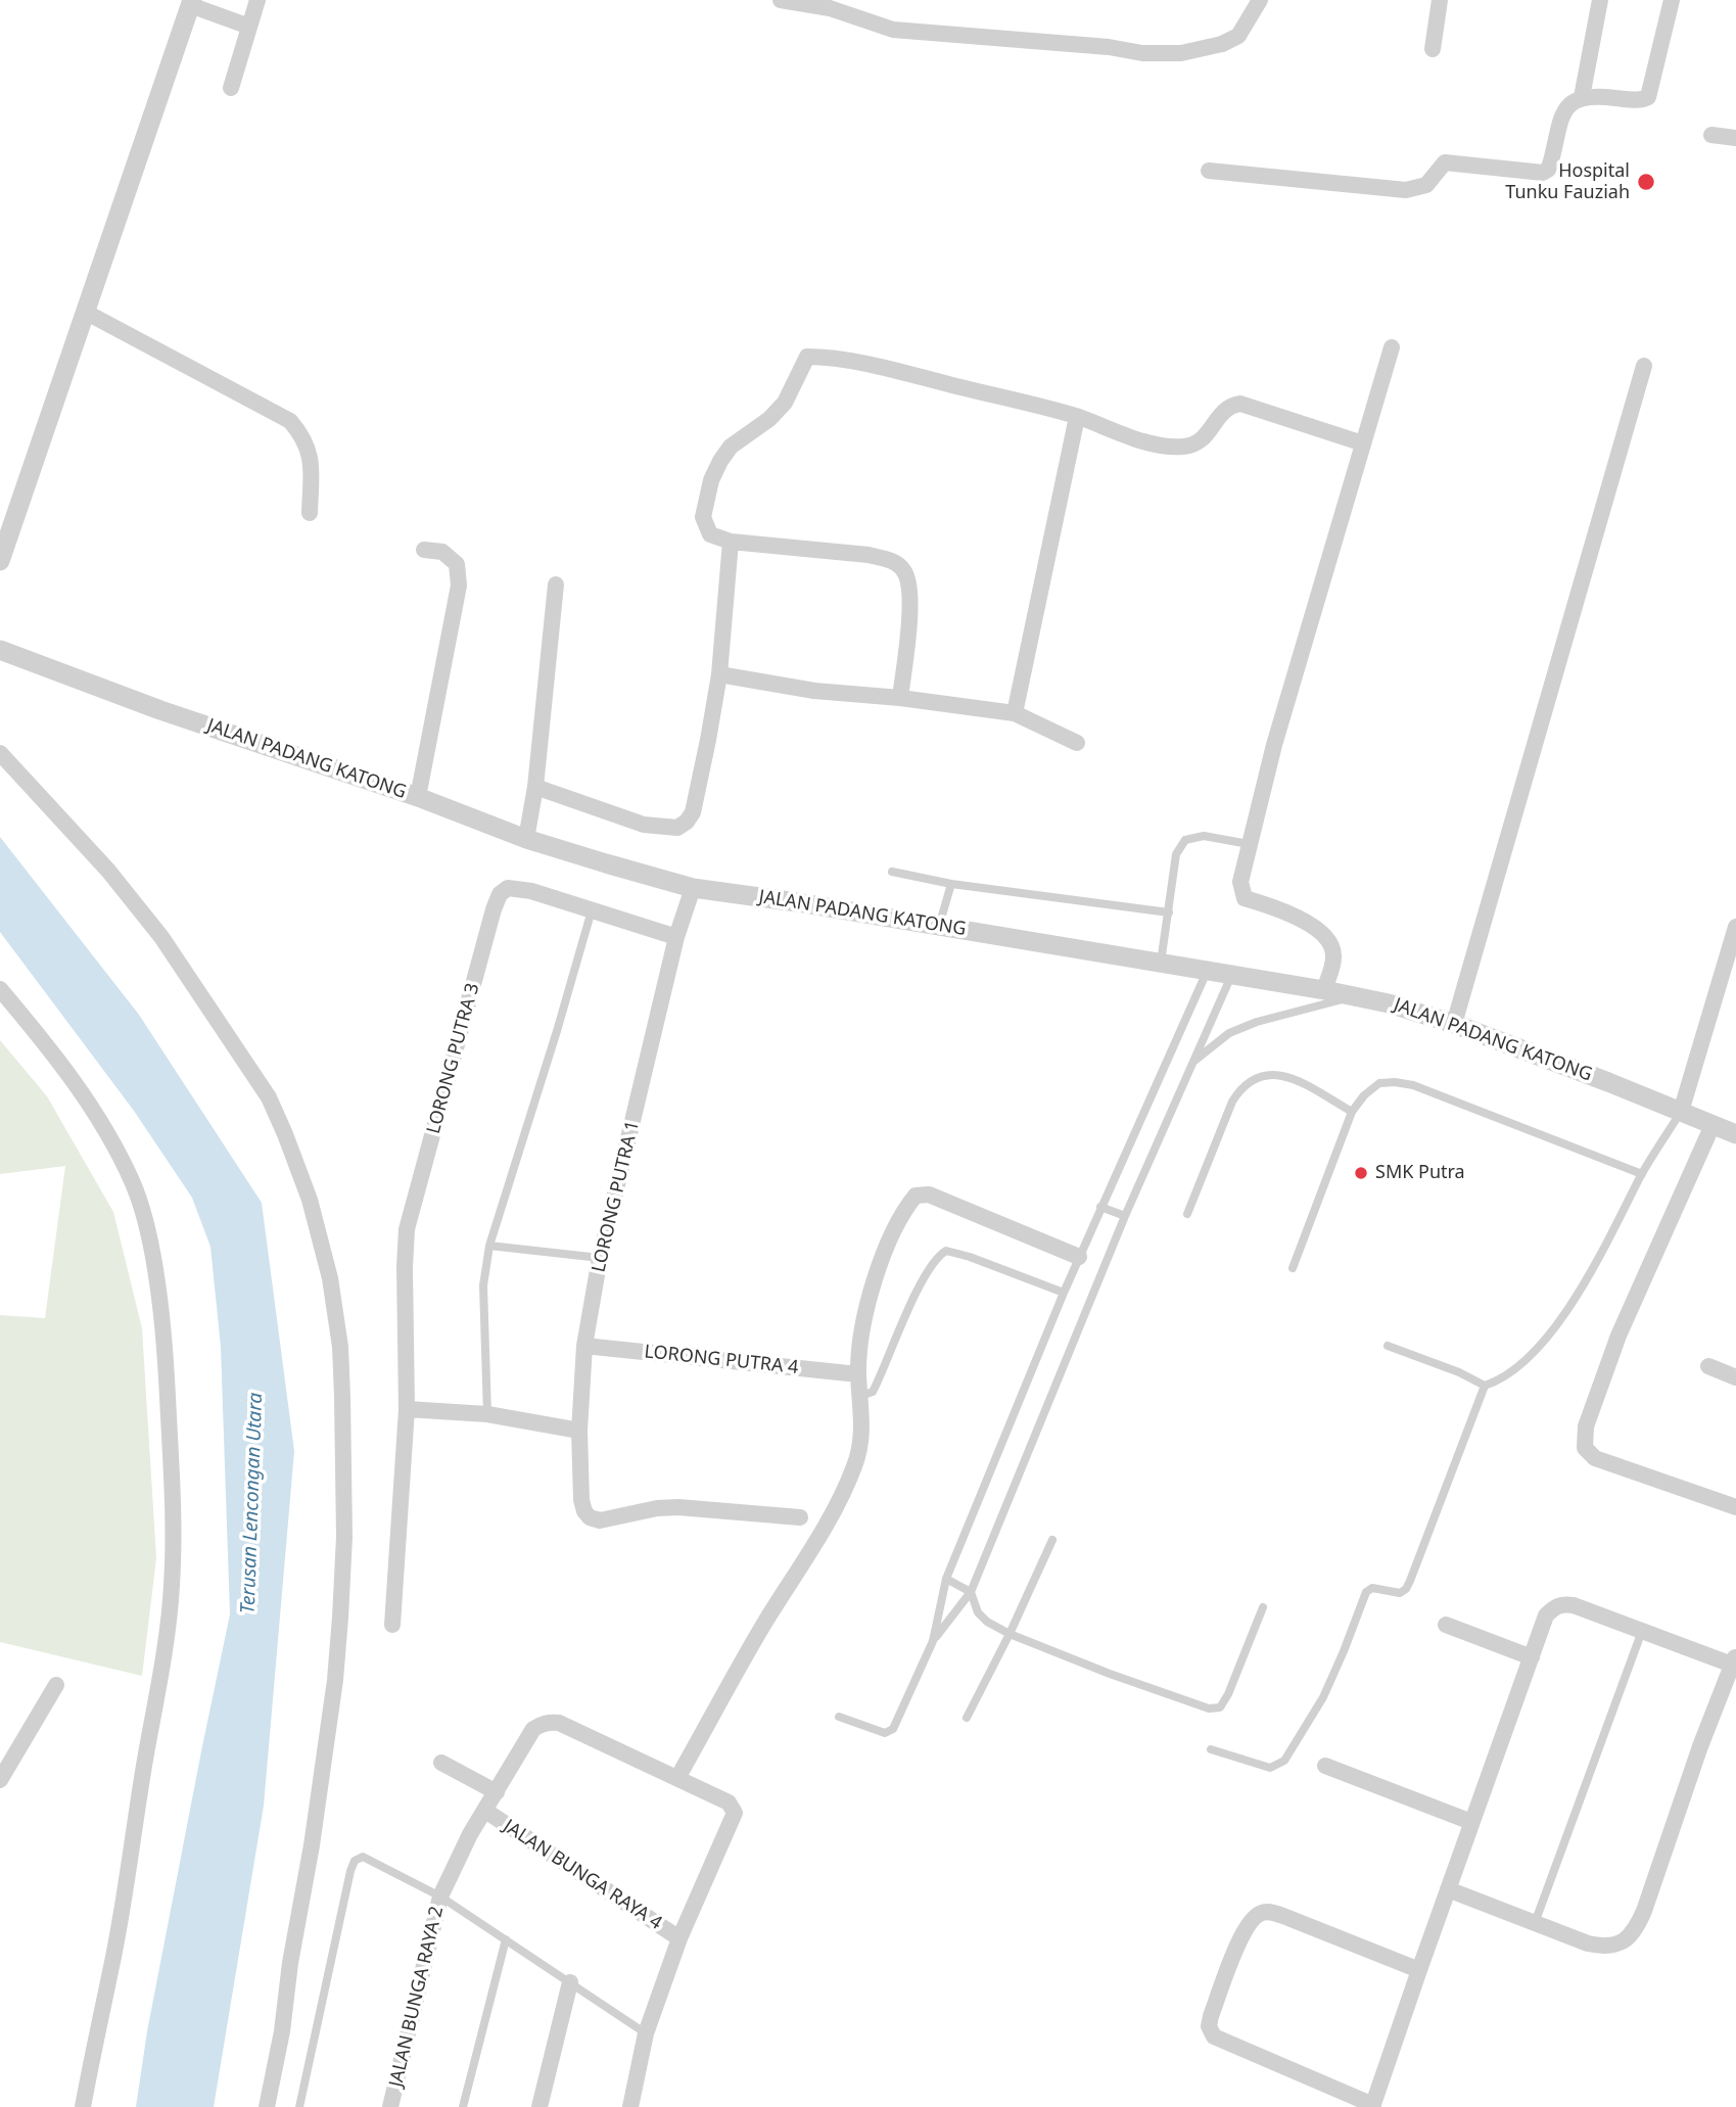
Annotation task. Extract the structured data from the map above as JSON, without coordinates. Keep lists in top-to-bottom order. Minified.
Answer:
{"streets":{"street":["JALAN PADANG KATONG","LORONG PUTRA 3","LORONG PUTRA 1","LORONG PUTRA 4","JALAN BUNGA RAYA 4","JALAN BUNGA RAYA 2"]},"crossings":[["JALAN PADANG KATONG","LORONG PUTRA 1"],["LORONG PUTRA 3","LORONG PUTRA 1"],["LORONG PUTRA 1","LORONG PUTRA 4"],["JALAN BUNGA RAYA 4","JALAN BUNGA RAYA 2"]],"water":["Terusan Lencongan Utara"],"places":["Hospital Tunku Fauziah","SMK Putra"]}
